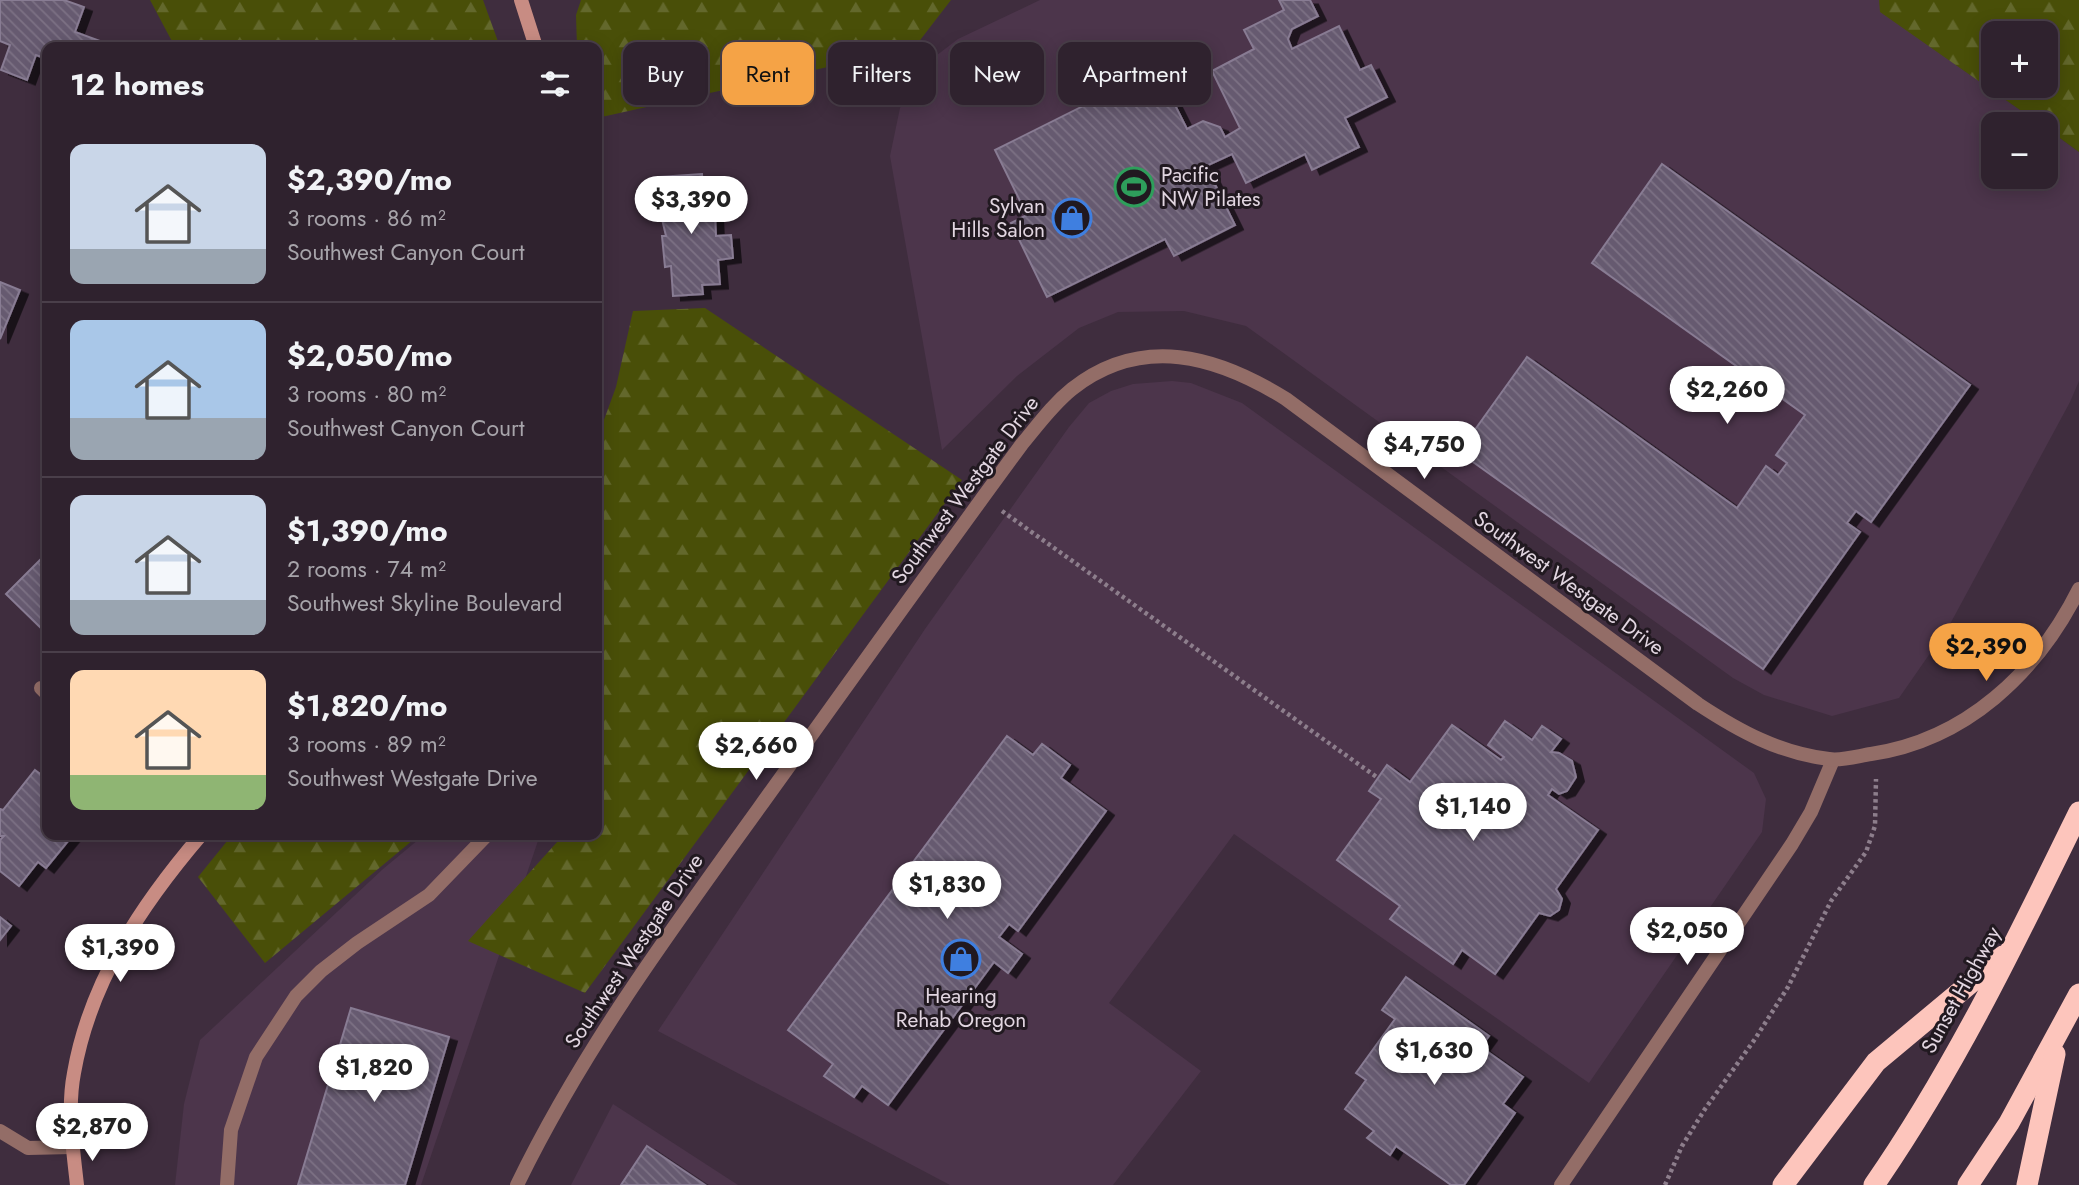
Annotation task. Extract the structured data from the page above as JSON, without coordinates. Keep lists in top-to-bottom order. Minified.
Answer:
{"streets":{"highway":["Sunset Highway"],"street":["Southwest Westgate Drive"]},"places":{"sports":["Pacific NW Pilates"],"shop":["Sylvan Hills Salon","Hearing Rehab Oregon"]},"page":{"map_buttons":["+","−"],"chip":["Buy","Rent","Filters","New","Apartment"],"heading":"12 homes","list":[{"name":"$2,390/mo","note":"3 rooms · 86 m² · Southwest Canyon Court"},{"name":"$2,050/mo","note":"3 rooms · 80 m² · Southwest Canyon Court"},{"name":"$1,390/mo","note":"2 rooms · 74 m² · Southwest Skyline Boulevard"},{"name":"$1,820/mo","note":"3 rooms · 89 m² · Southwest Westgate Drive"}],"price":["$3,390","$2,260","$4,750","$2,390","$2,660","$1,140","$1,830","$2,050","$1,390","$1,630","$1,820","$2,870"]}}
